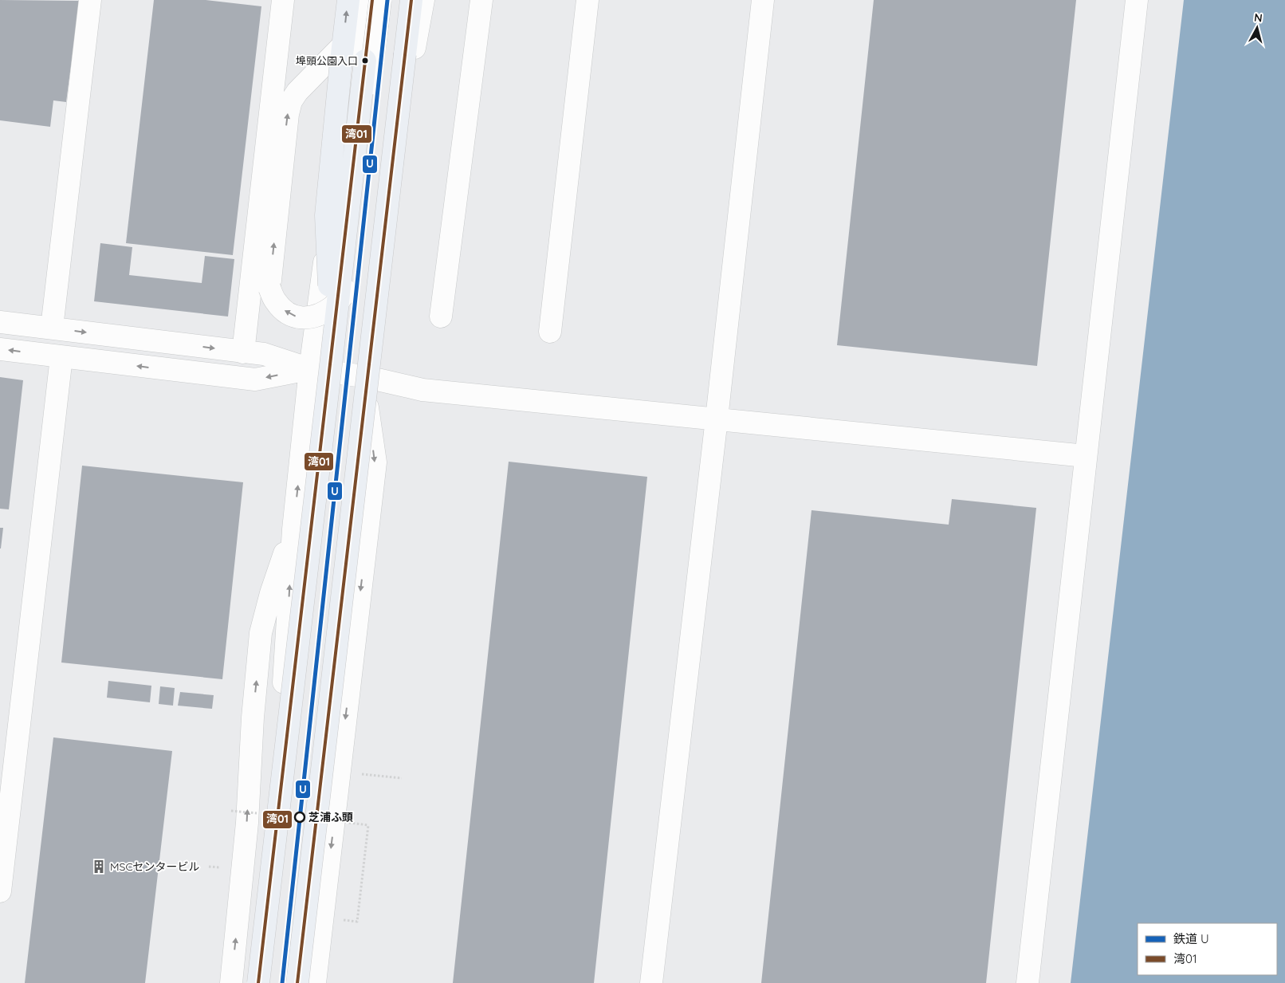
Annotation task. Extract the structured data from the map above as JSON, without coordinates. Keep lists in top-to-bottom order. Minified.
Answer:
{"places":{"other":["埠頭公園入口","芝浦ふ頭"],"building":["MSCセンタービル"]},"lines":["rail line U","transit line 湾01"],"legend":["鉄道 U","湾01"],"north":"top"}
